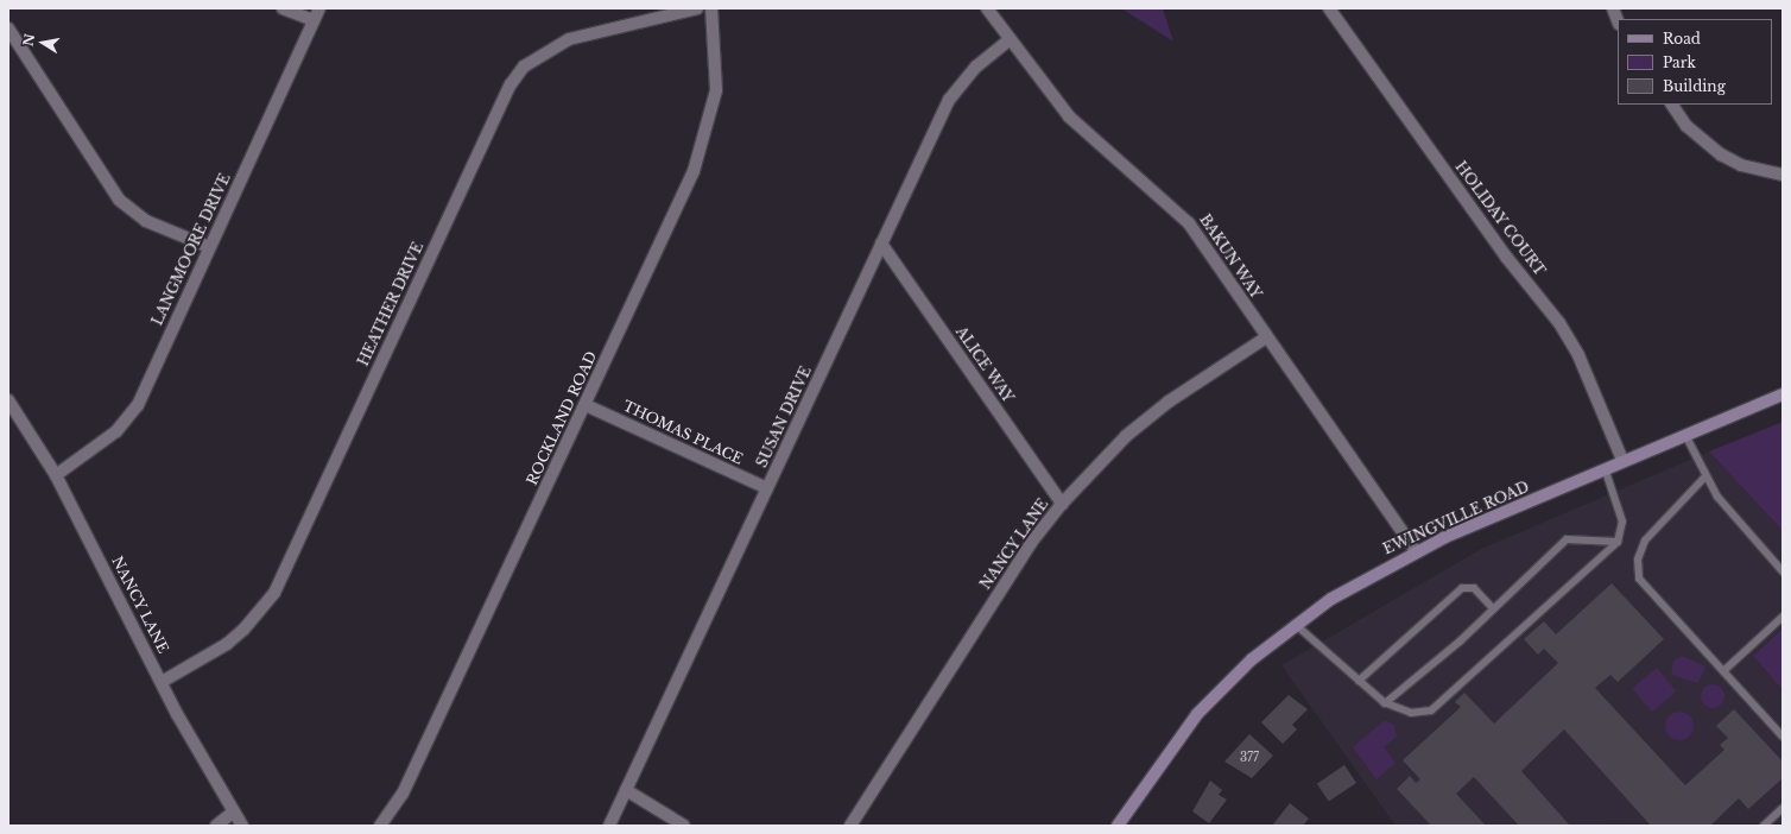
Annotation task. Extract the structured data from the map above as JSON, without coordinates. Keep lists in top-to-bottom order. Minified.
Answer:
{"streets":{"main road":["EWINGVILLE ROAD"],"street":["HOLIDAY COURT","LANGMOORE DRIVE","BAKUN WAY","HEATHER DRIVE","ALICE WAY","SUSAN DRIVE","ROCKLAND ROAD","THOMAS PLACE","NANCY LANE"]},"crossings":[["HOLIDAY COURT","EWINGVILLE ROAD"],["LANGMOORE DRIVE","NANCY LANE"],["BAKUN WAY","SUSAN DRIVE"],["BAKUN WAY","EWINGVILLE ROAD"],["BAKUN WAY","NANCY LANE"],["HEATHER DRIVE","NANCY LANE"],["ALICE WAY","SUSAN DRIVE"],["ALICE WAY","NANCY LANE"],["SUSAN DRIVE","THOMAS PLACE"],["ROCKLAND ROAD","THOMAS PLACE"]],"house_numbers":["377"],"legend":["Road","Park","Building"],"north":"left"}
